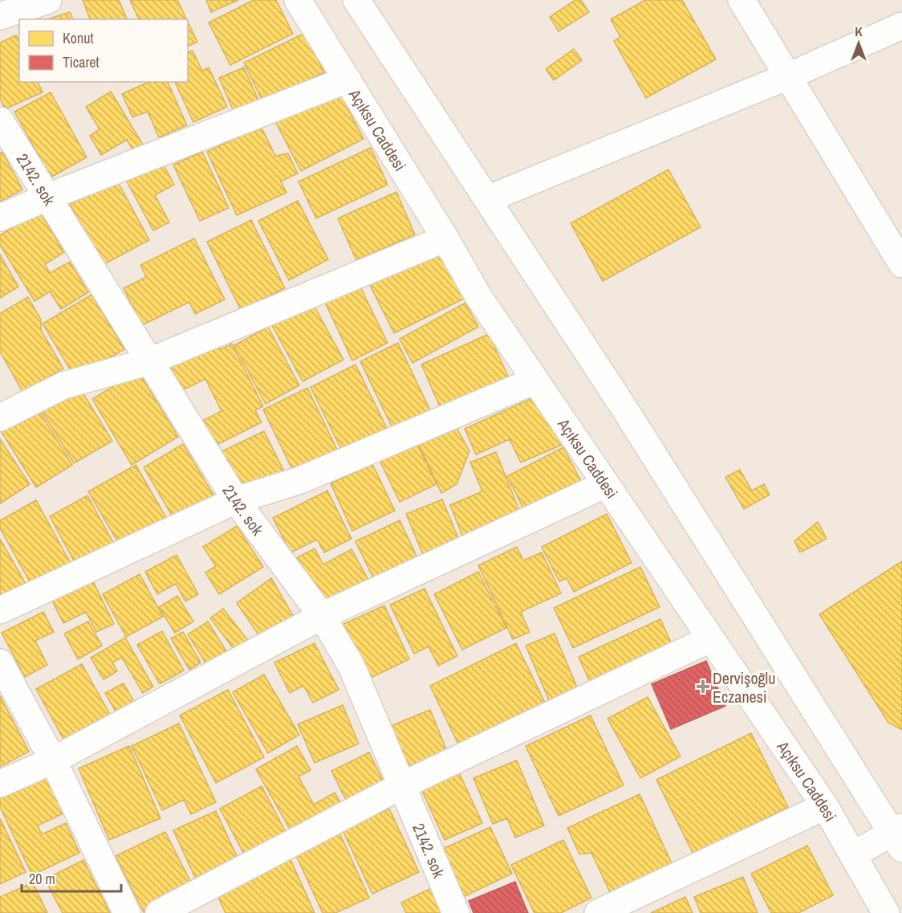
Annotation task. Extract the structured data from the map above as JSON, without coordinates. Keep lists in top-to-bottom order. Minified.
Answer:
{"streets":{"street":["Açıksu Caddesi","2142. sok"]},"places":{"health":["Dervişoğlu Eczanesi"]},"legend":["Konut","Ticaret"],"scale_bar":"20 m","north":"top"}
